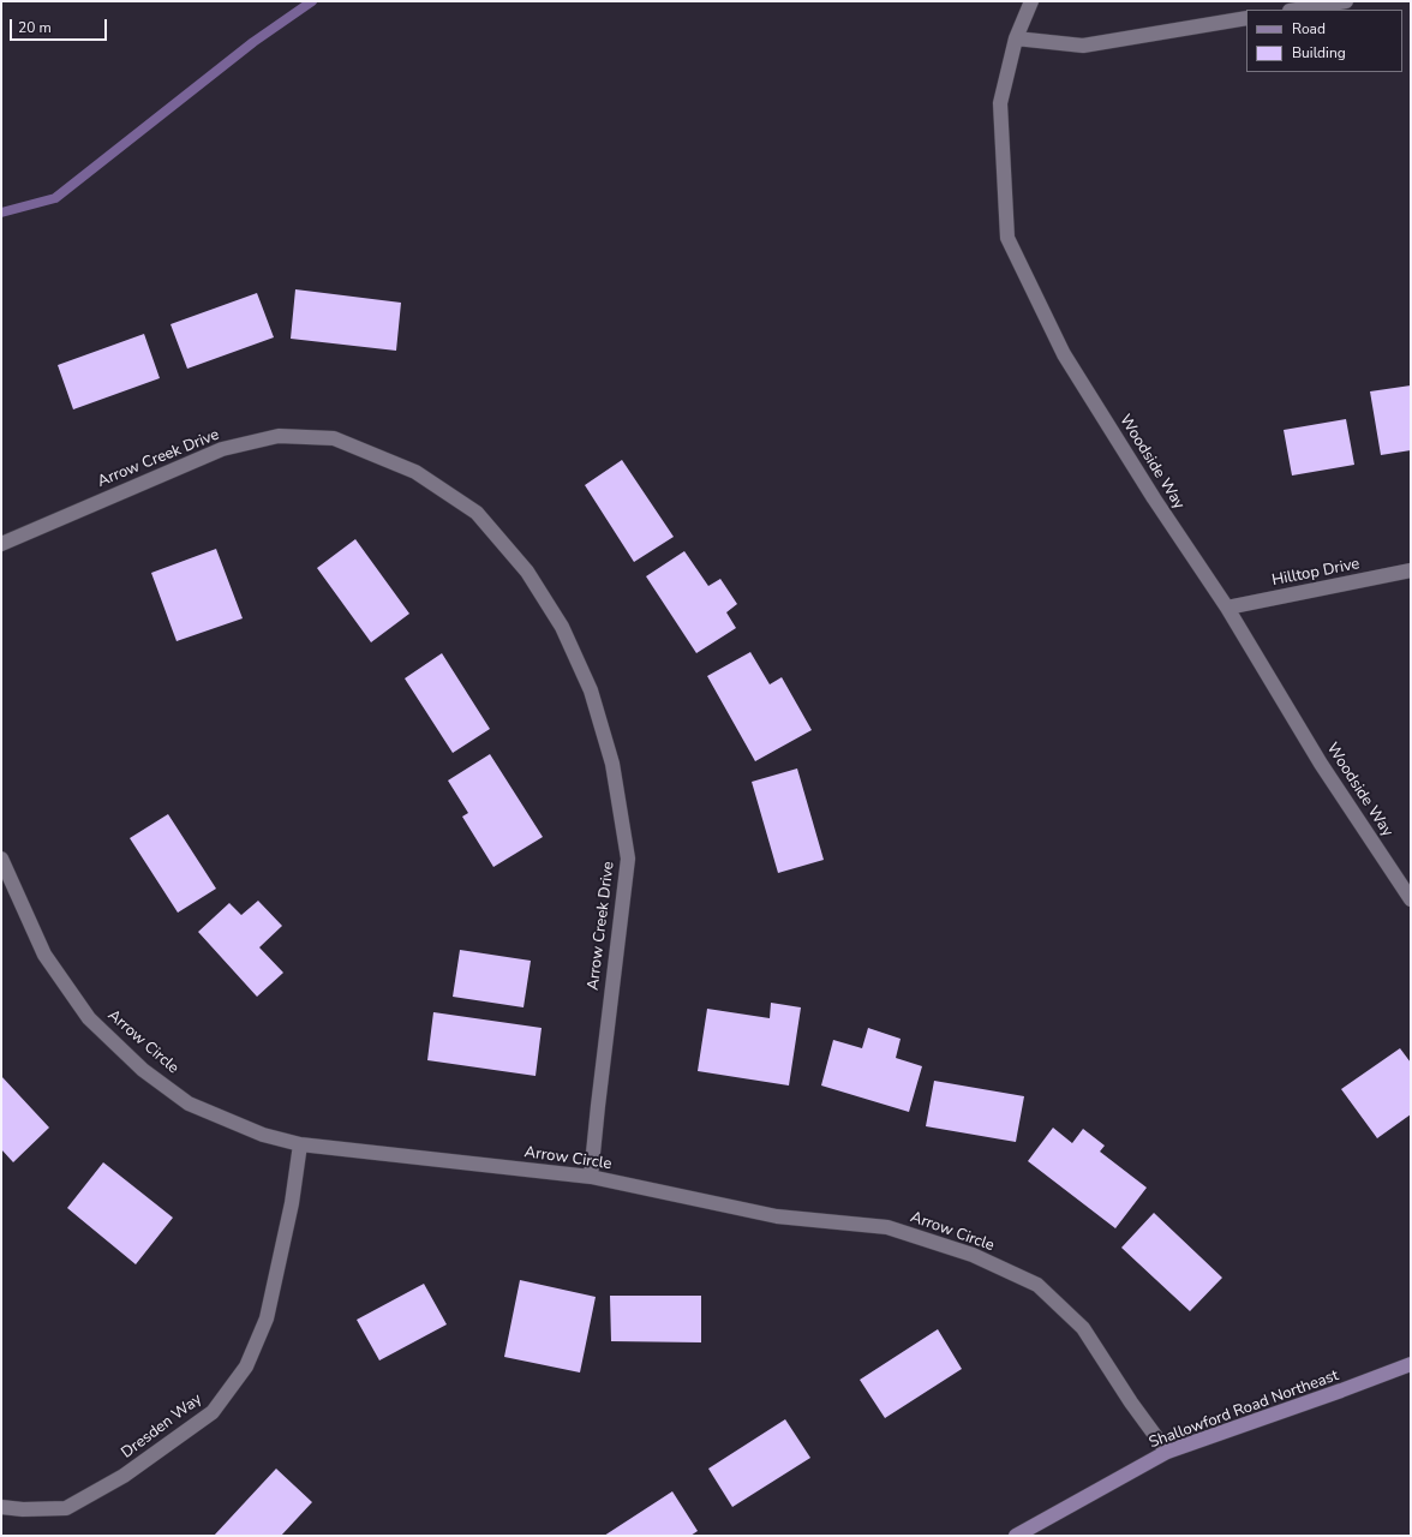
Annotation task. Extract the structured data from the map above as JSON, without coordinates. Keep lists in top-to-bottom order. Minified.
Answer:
{"streets":{"street":["Arrow Creek Drive","Woodside Way","Hilltop Drive","Arrow Circle","Shallowford Road Northeast","Dresden Way"]},"crossings":[["Arrow Creek Drive","Arrow Circle"],["Woodside Way","Hilltop Drive"],["Arrow Circle","Shallowford Road Northeast"],["Arrow Circle","Dresden Way"]],"legend":["Road","Building"],"scale_bar":"20 m"}
